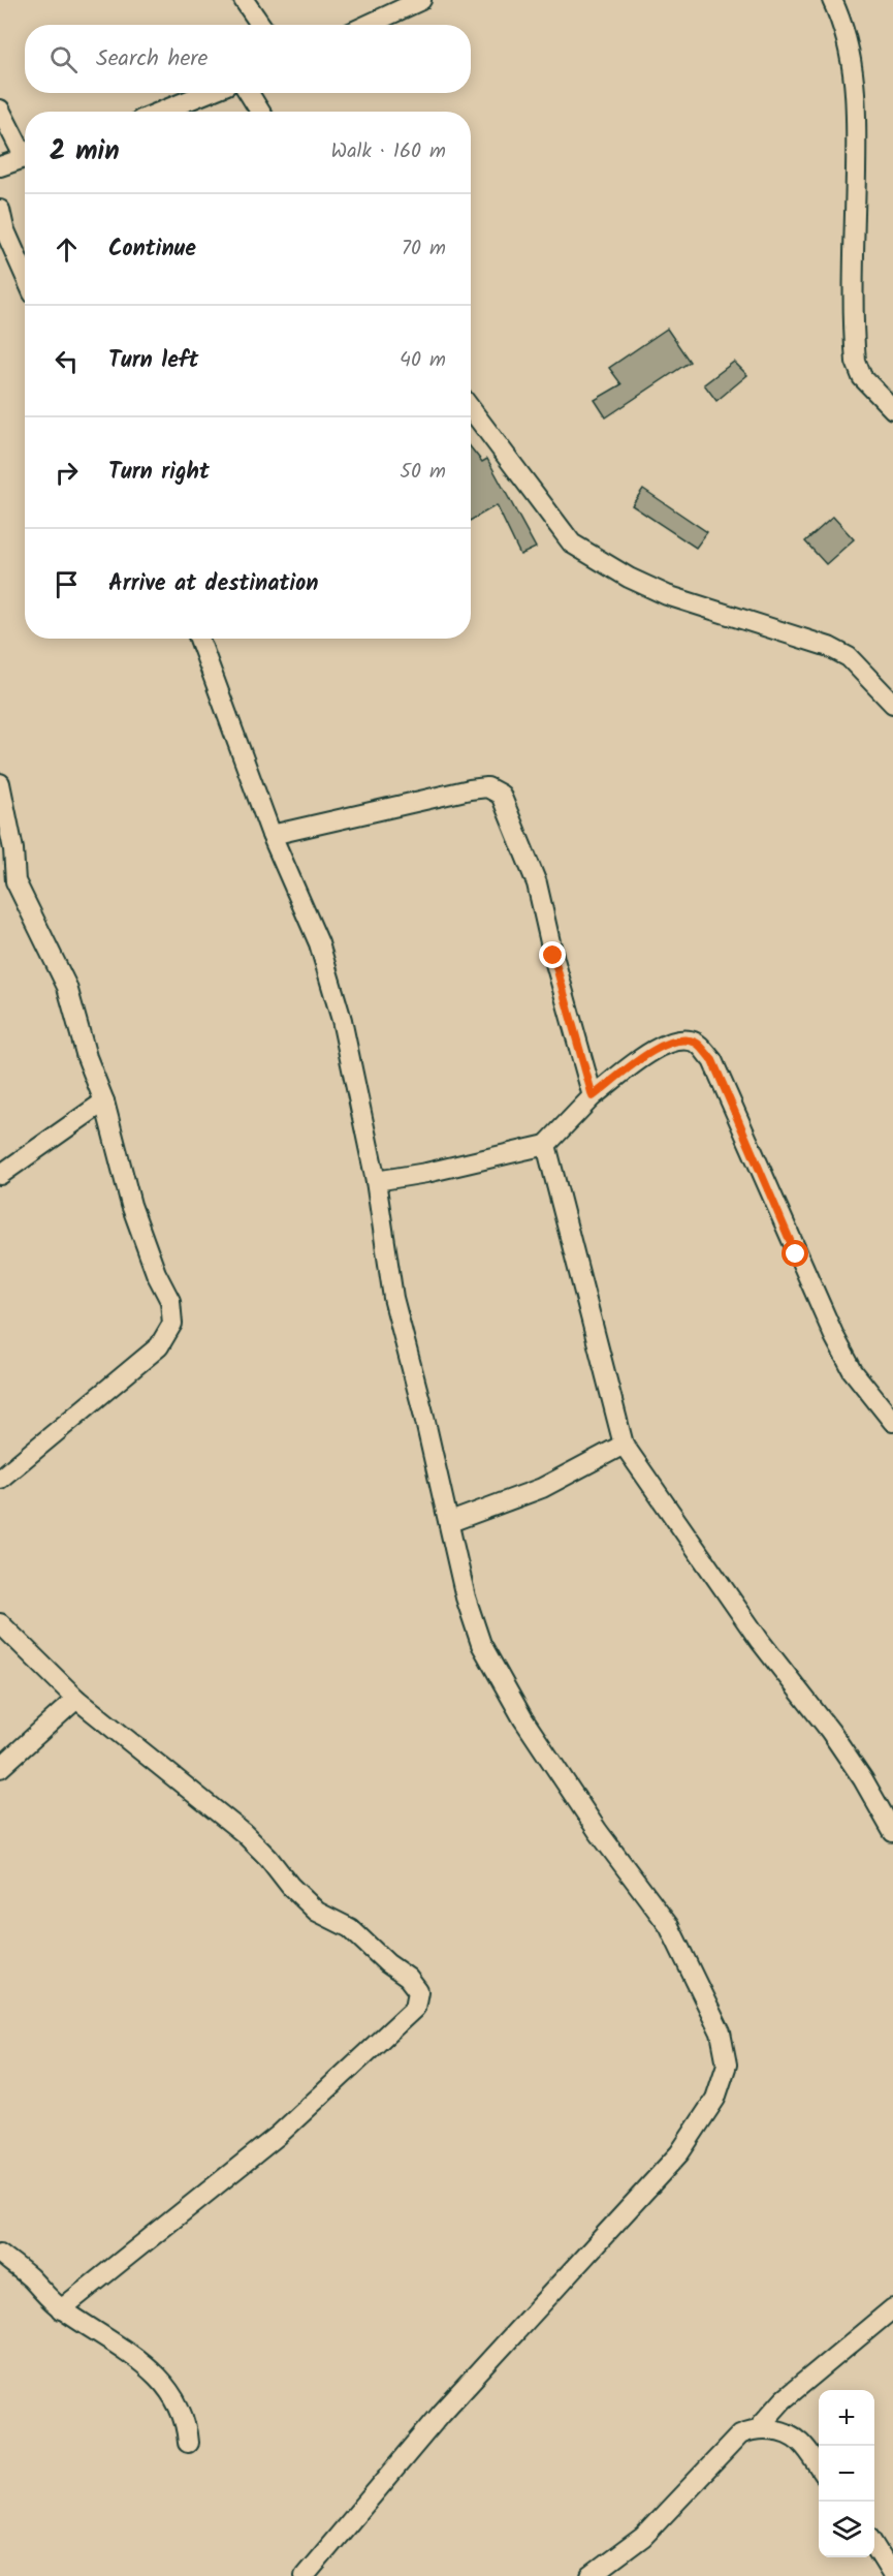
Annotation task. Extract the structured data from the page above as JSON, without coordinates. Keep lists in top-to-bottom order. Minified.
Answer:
{"page":{"search":"Search here","heading":["2 min","Walk · 160 m"],"list":[["Continue","70 m"],["Turn left","40 m"],["Turn right","50 m"],"Arrive at destination"],"map_buttons":["+","−"]}}
